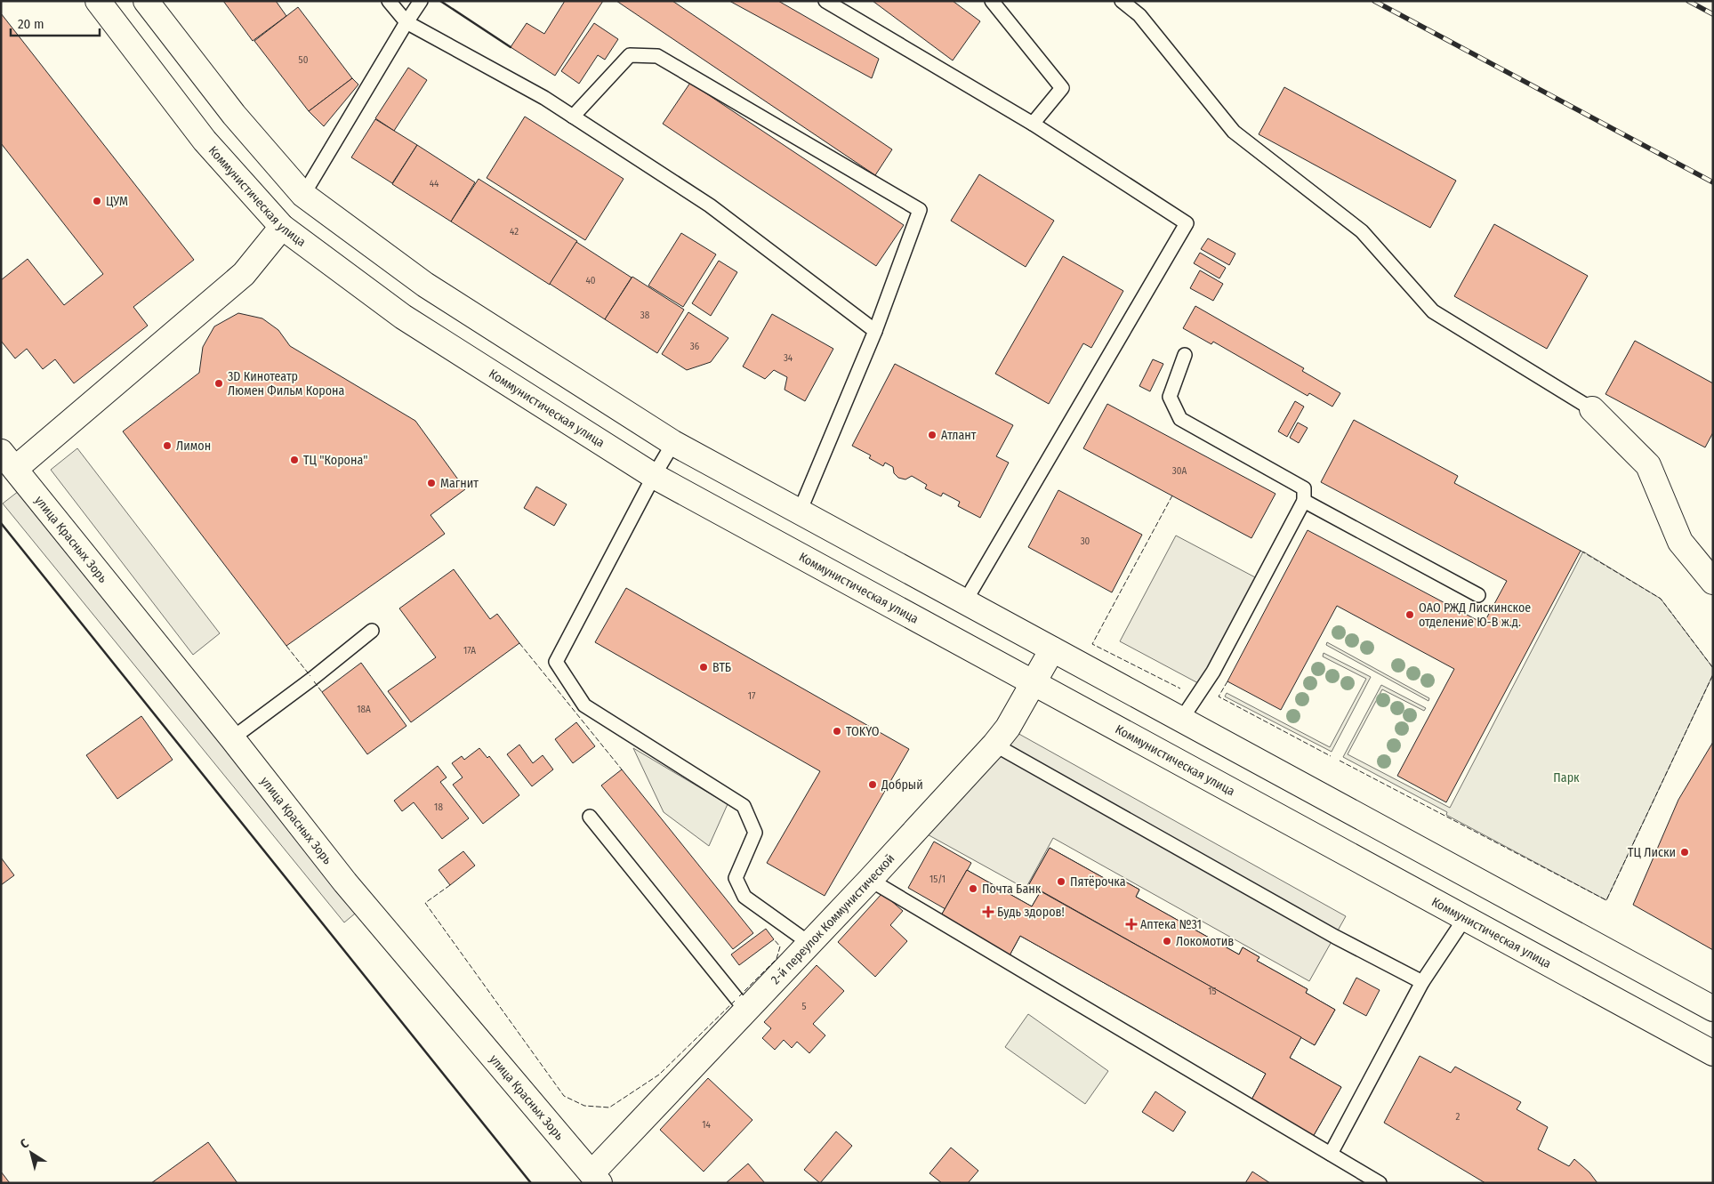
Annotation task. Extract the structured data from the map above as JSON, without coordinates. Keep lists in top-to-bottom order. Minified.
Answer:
{"streets":{"main road":["Коммунистическая улица","улица Красных Зорь","2-й переулок Коммунистической"]},"crossings":[["Коммунистическая улица","2-й переулок Коммунистической"],["улица Красных Зорь","2-й переулок Коммунистической"]],"parks":["Парк"],"places":{"other":["ЦУМ","3D Кинотеатр Люмен Фильм Корона","Атлант","Лимон","ТЦ \"Корона\"","Магнит","ОАО РЖД Лискинское отделение Ю-В ж.д.","ВТБ","TOKYO","Добрый","ТЦ Лиски","Пятёрочка","Почта Банк","Локомотив"],"health":["Будь здоров!","Аптека №31"]},"house_numbers":["50","44","42","40","38","36","34","30А","30","17А","17","18А","18","15/1","15","5","2","14"],"scale_bar":"20 m","north":"top left"}
